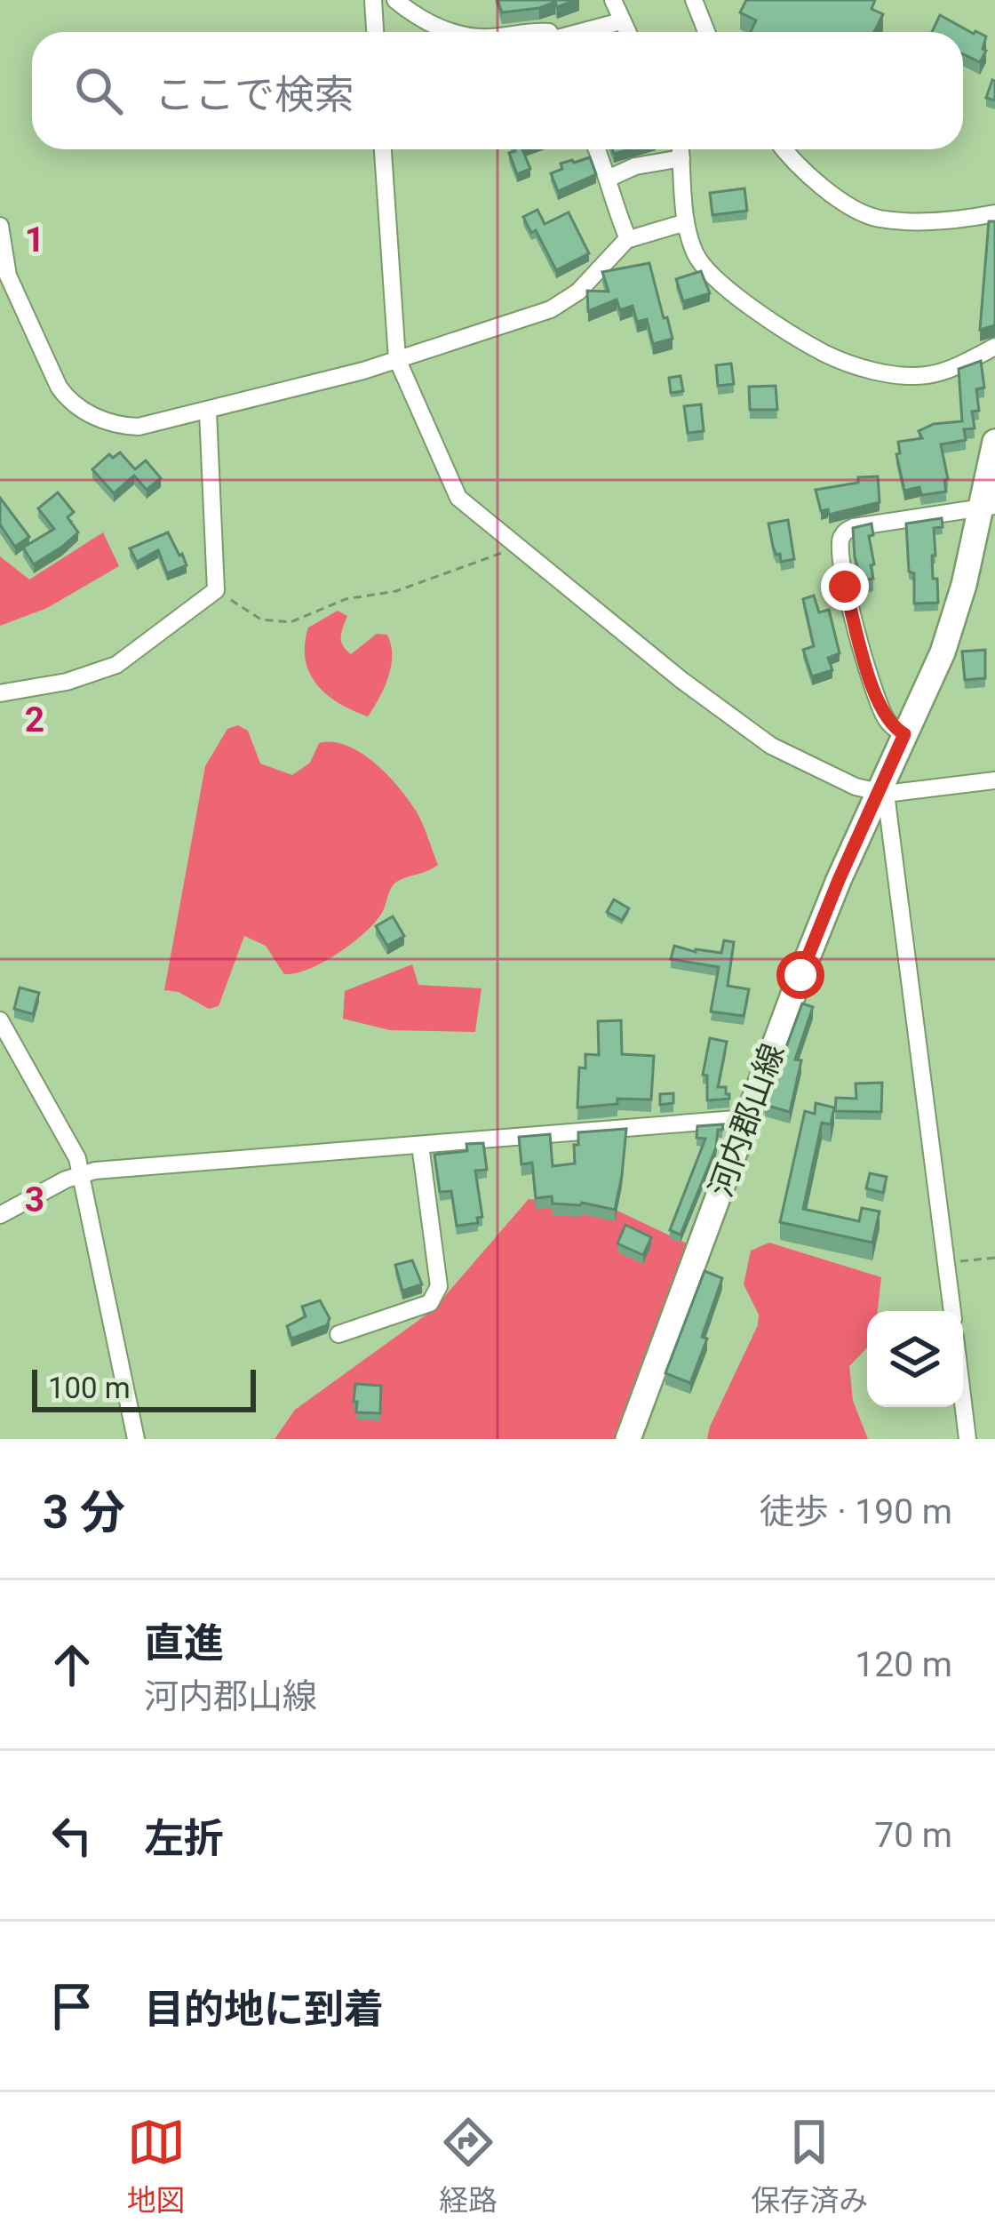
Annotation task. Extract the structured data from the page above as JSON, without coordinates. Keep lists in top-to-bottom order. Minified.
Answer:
{"streets":{"main road":["河内郡山線"]},"scale_bar":"100 m","page":{"search":"ここで検索","scale":"100 m","heading":["3 分","徒歩 · 190 m"],"list":[["直進","河内郡山線","120 m"],["左折","70 m"],"目的地に到着"],"nav":["地図","経路","保存済み"]},"grid":{"rows":["1","2","3"]}}
